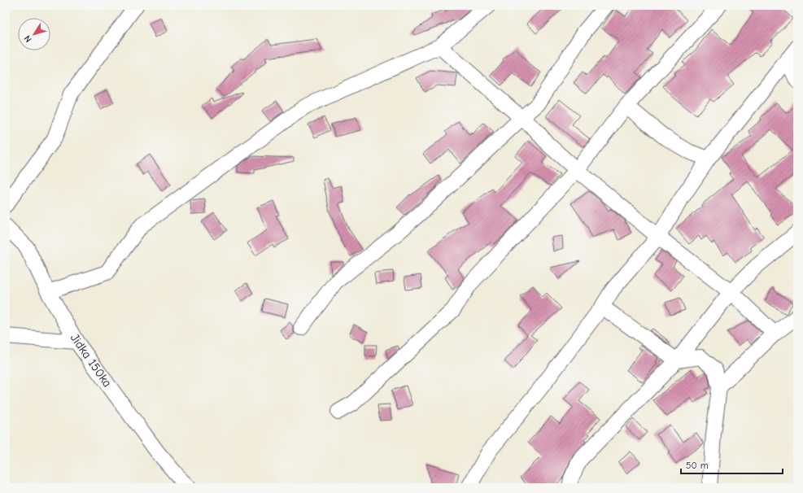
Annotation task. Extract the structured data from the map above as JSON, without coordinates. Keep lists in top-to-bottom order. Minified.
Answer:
{"streets":{"street":["Jidka 150ka"]},"scale_bar":"50 m","north":"bottom left"}
